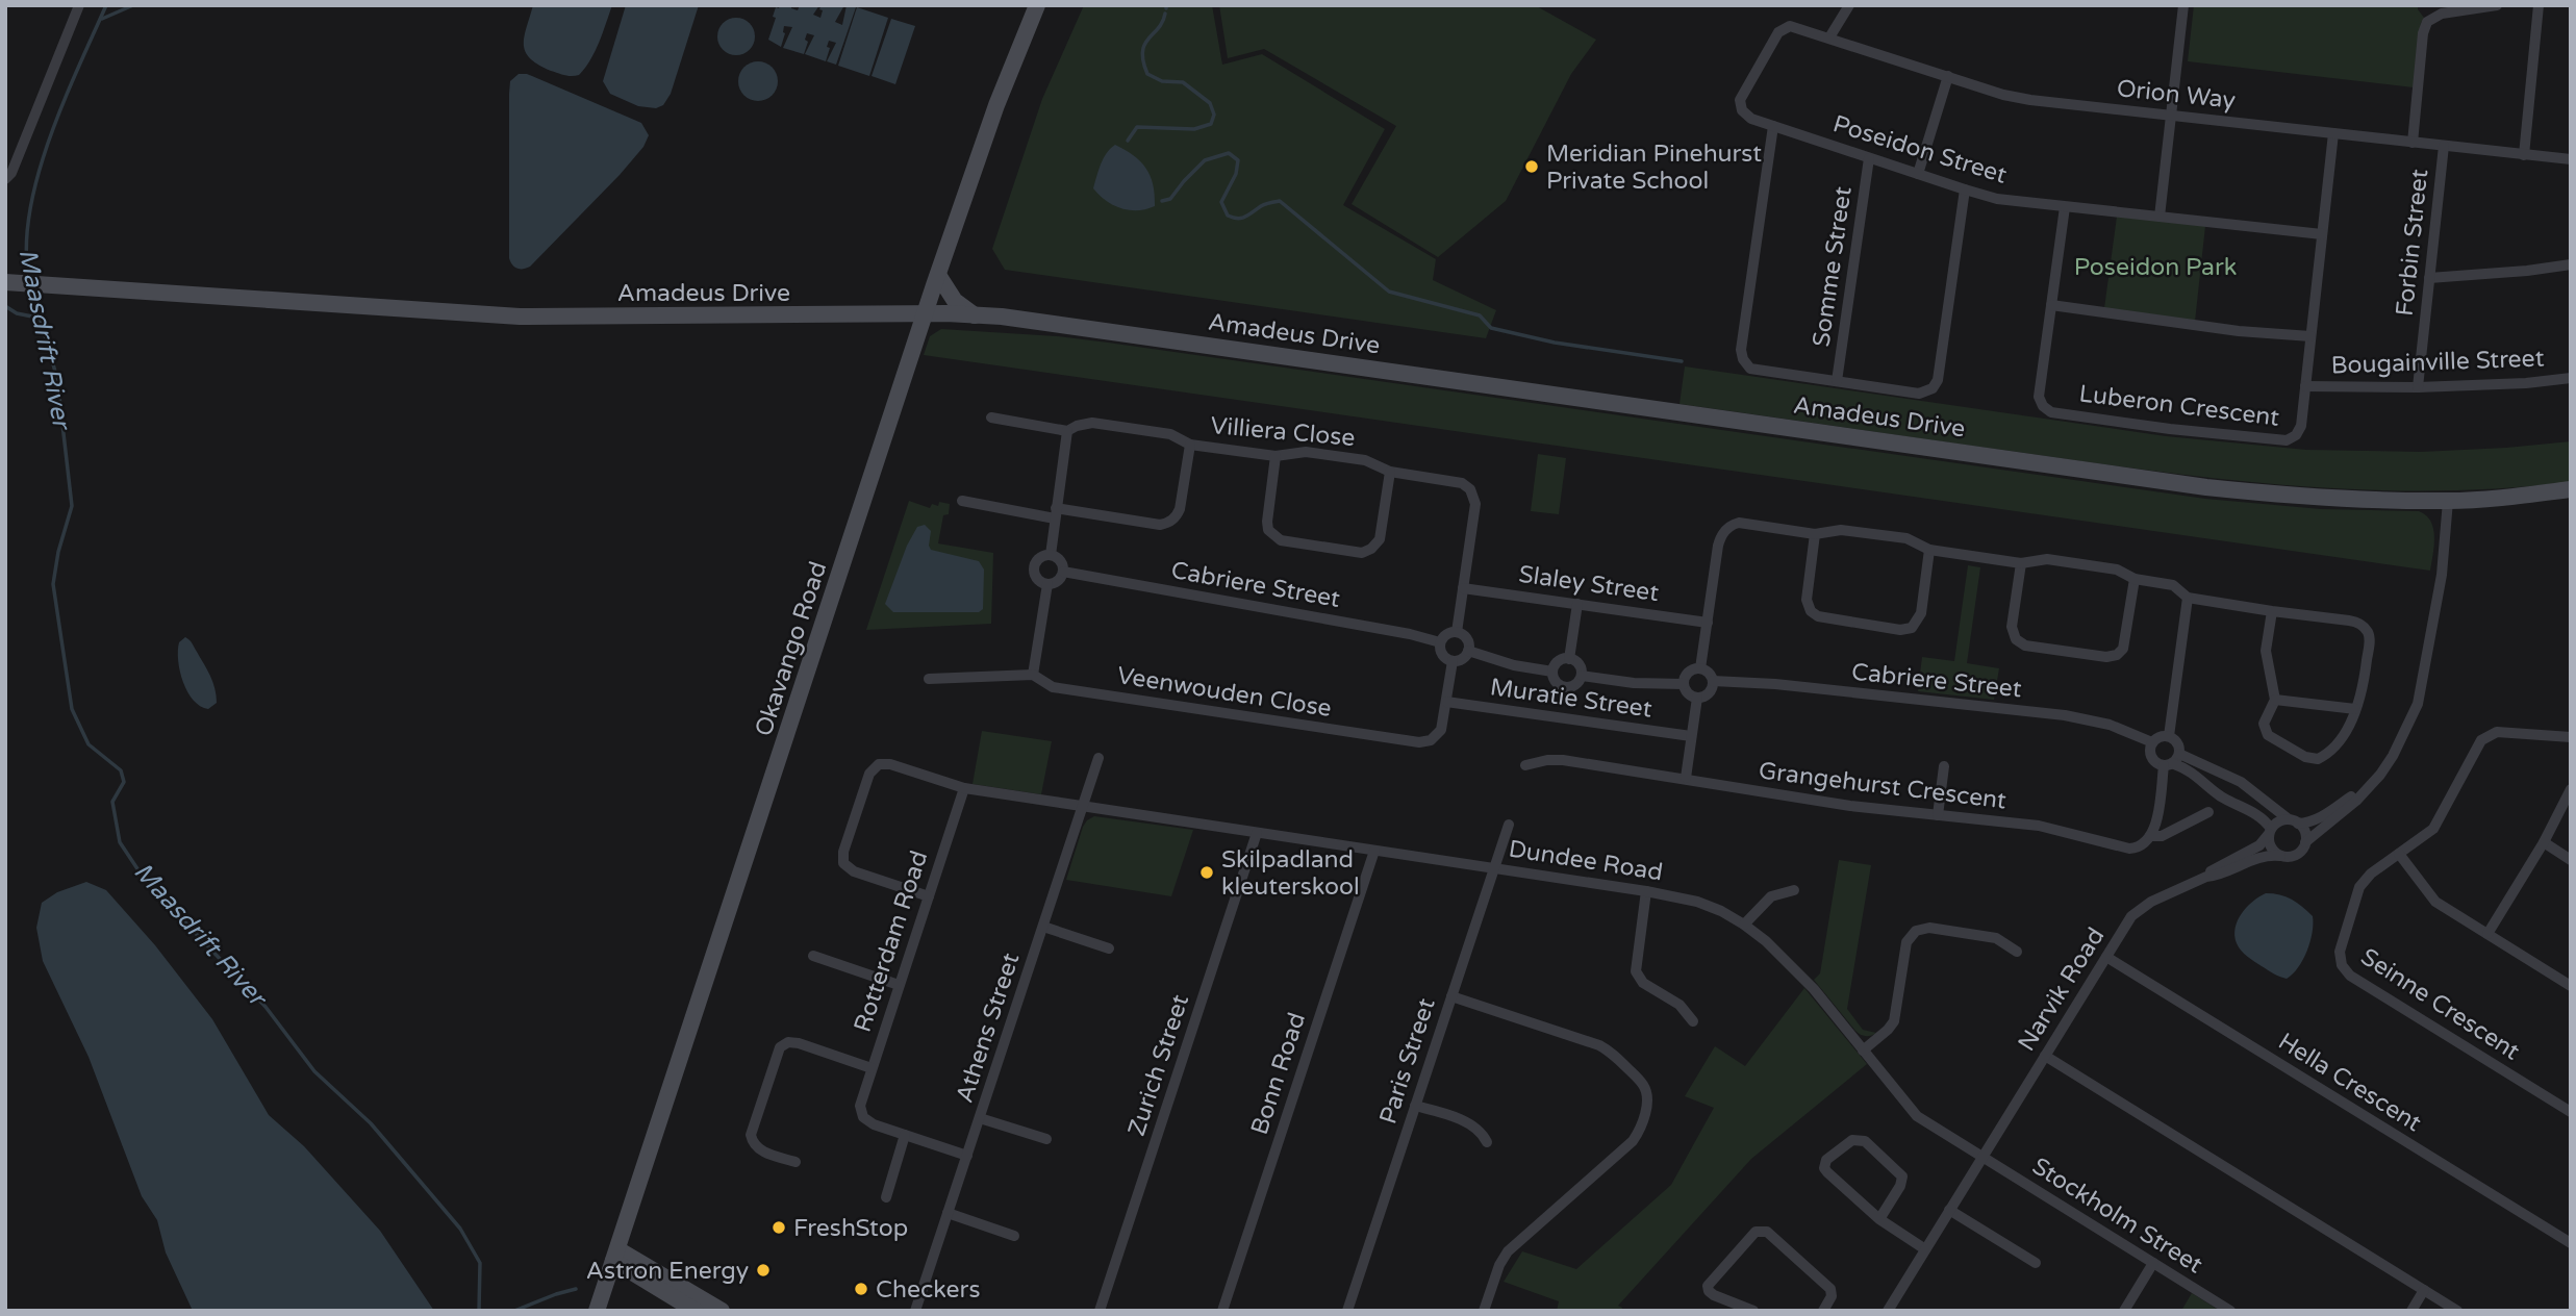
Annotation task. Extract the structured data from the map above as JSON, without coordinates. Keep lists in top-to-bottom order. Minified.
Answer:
{"streets":{"street":["Orion Way","Poseidon Street","Forbin Street","Somme Street","Amadeus Drive","Bougainville Street","Luberon Crescent","Villiera Close","Slaley Street","Cabriere Street","Okavango Road","Veenwouden Close","Muratie Street","Grangehurst Crescent","Dundee Road","Rotterdam Road","Narvik Road","Seinne Crescent","Athens Street","Paris Street","Zurich Street","Bonn Road","Hella Crescent","Stockholm Street"]},"crossings":[["Orion Way","Poseidon Street"],["Orion Way","Forbin Street"],["Orion Way","Luberon Crescent"],["Poseidon Street","Somme Street"],["Poseidon Street","Luberon Crescent"],["Forbin Street","Bougainville Street"],["Amadeus Drive","Okavango Road"],["Bougainville Street","Luberon Crescent"],["Villiera Close","Slaley Street"],["Villiera Close","Cabriere Street"],["Villiera Close","Veenwouden Close"],["Cabriere Street","Veenwouden Close"],["Veenwouden Close","Muratie Street"],["Dundee Road","Narvik Road"],["Dundee Road","Athens Street"],["Dundee Road","Paris Street"],["Dundee Road","Zurich Street"],["Dundee Road","Bonn Road"],["Dundee Road","Stockholm Street"],["Rotterdam Road","Athens Street"],["Narvik Road","Hella Crescent"],["Narvik Road","Stockholm Street"]],"water":["Maasdrift River"],"parks":["Poseidon Park"],"places":["Meridian Pinehurst Private School","Skilpadland kleuterskool","FreshStop","Astron Energy","Checkers"]}
